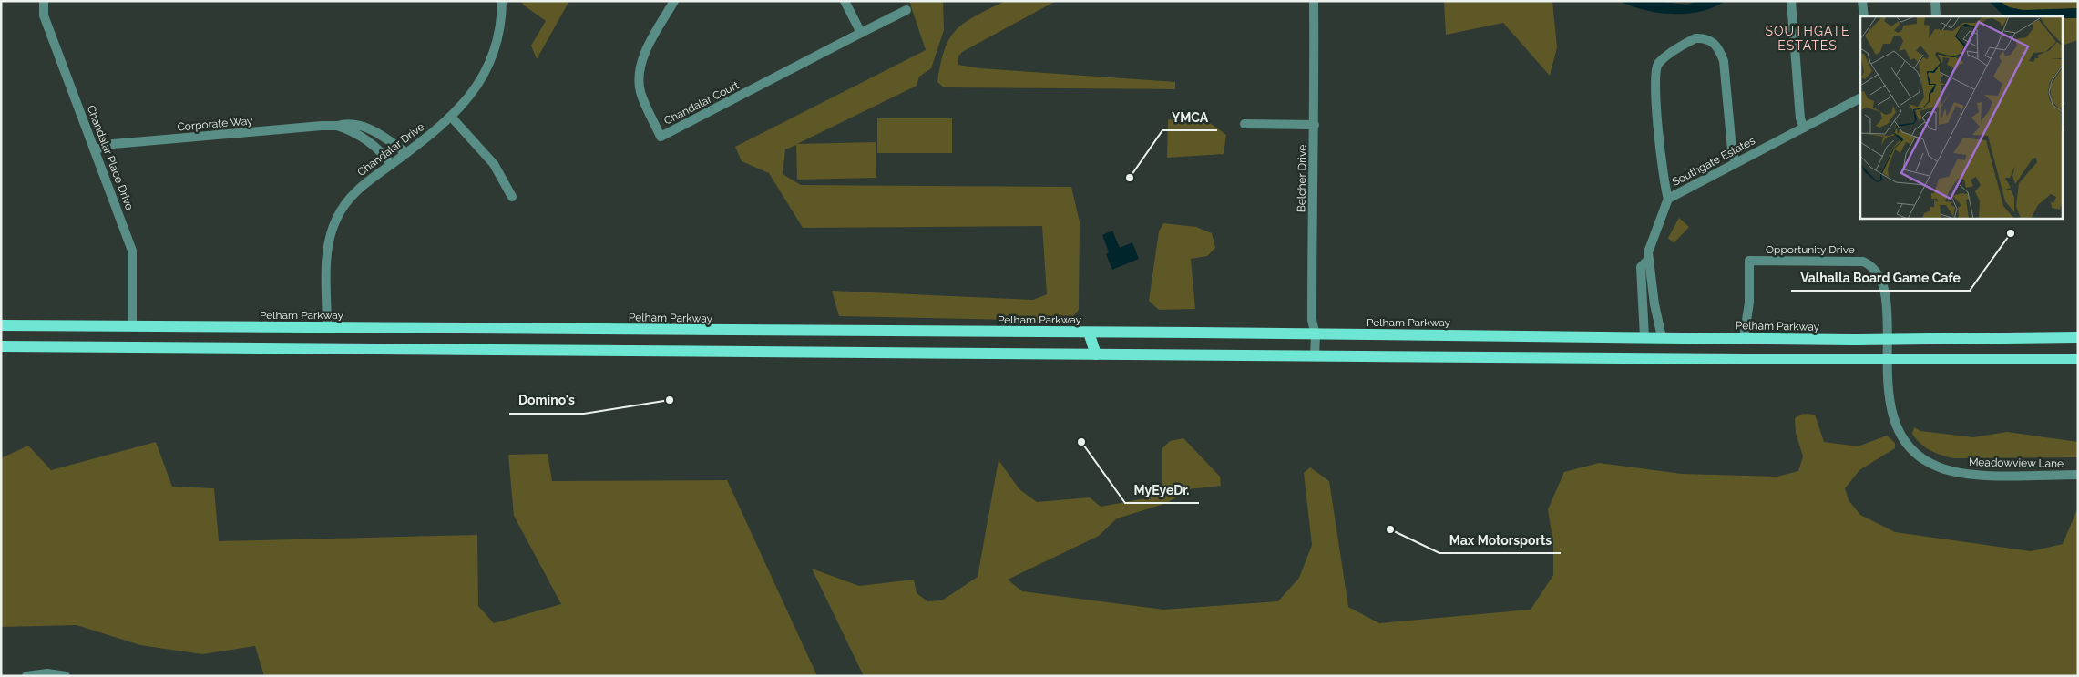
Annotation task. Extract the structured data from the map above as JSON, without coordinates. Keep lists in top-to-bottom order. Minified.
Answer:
{"streets":{"main road":["Pelham Parkway"],"street":["Chandalar Court","Corporate Way","Chandalar Drive","Chandalar Place Drive","Southgate Estates","Belcher Drive","Opportunity Drive","Meadowview Lane"]},"crossings":[["Corporate Way","Chandalar Drive"],["Corporate Way","Chandalar Place Drive"],["Chandalar Drive","Pelham Parkway"],["Chandalar Place Drive","Pelham Parkway"],["Southgate Estates","Pelham Parkway"],["Belcher Drive","Pelham Parkway"],["Opportunity Drive","Pelham Parkway"],["Opportunity Drive","Meadowview Lane"],["Pelham Parkway","Meadowview Lane"]],"districts":["SOUTHGATE ESTATES"],"places":["YMCA","Valhalla Board Game Cafe","Domino's","MyEyeDr.","Max Motorsports"]}
